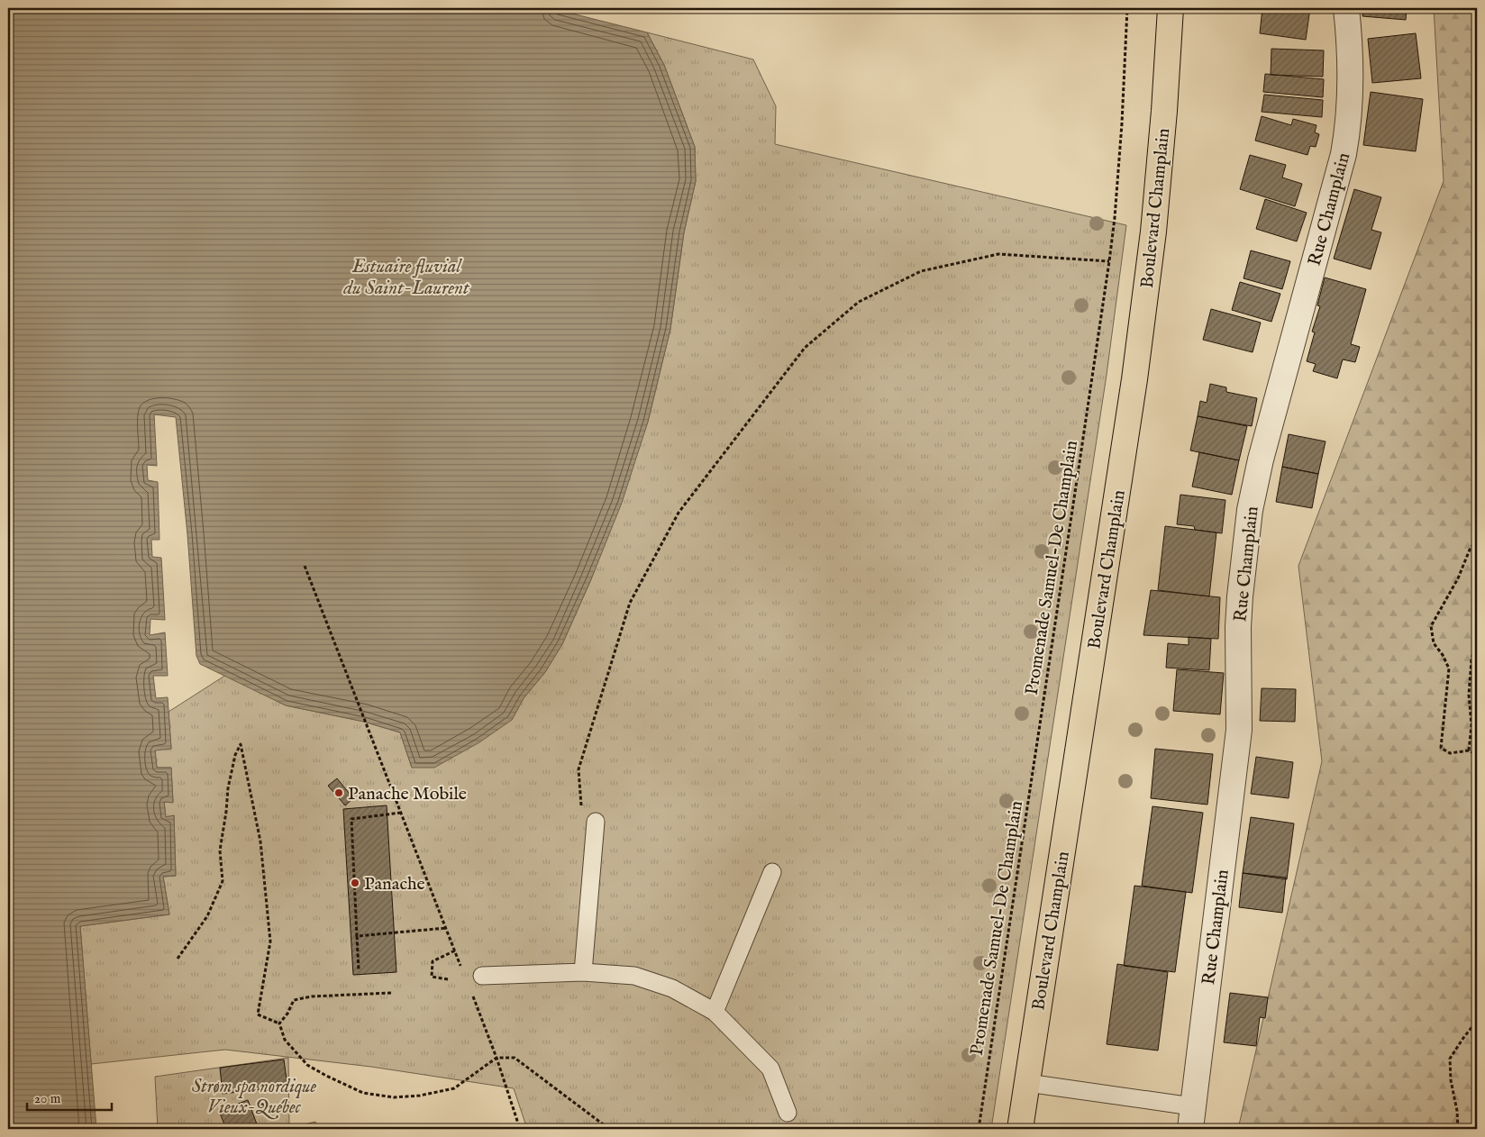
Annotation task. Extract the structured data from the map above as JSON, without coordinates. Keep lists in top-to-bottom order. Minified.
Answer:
{"streets":{"main road":["Boulevard Champlain"],"street":["Rue Champlain"],"path":["Promenade Samuel-De Champlain"]},"water":["Estuaire fluvial du Saint-Laurent"],"parks":["Strøm spa nordique Vieux-Québec"],"places":["Panache Mobile","Panache"],"scale_bar":"20 m"}
